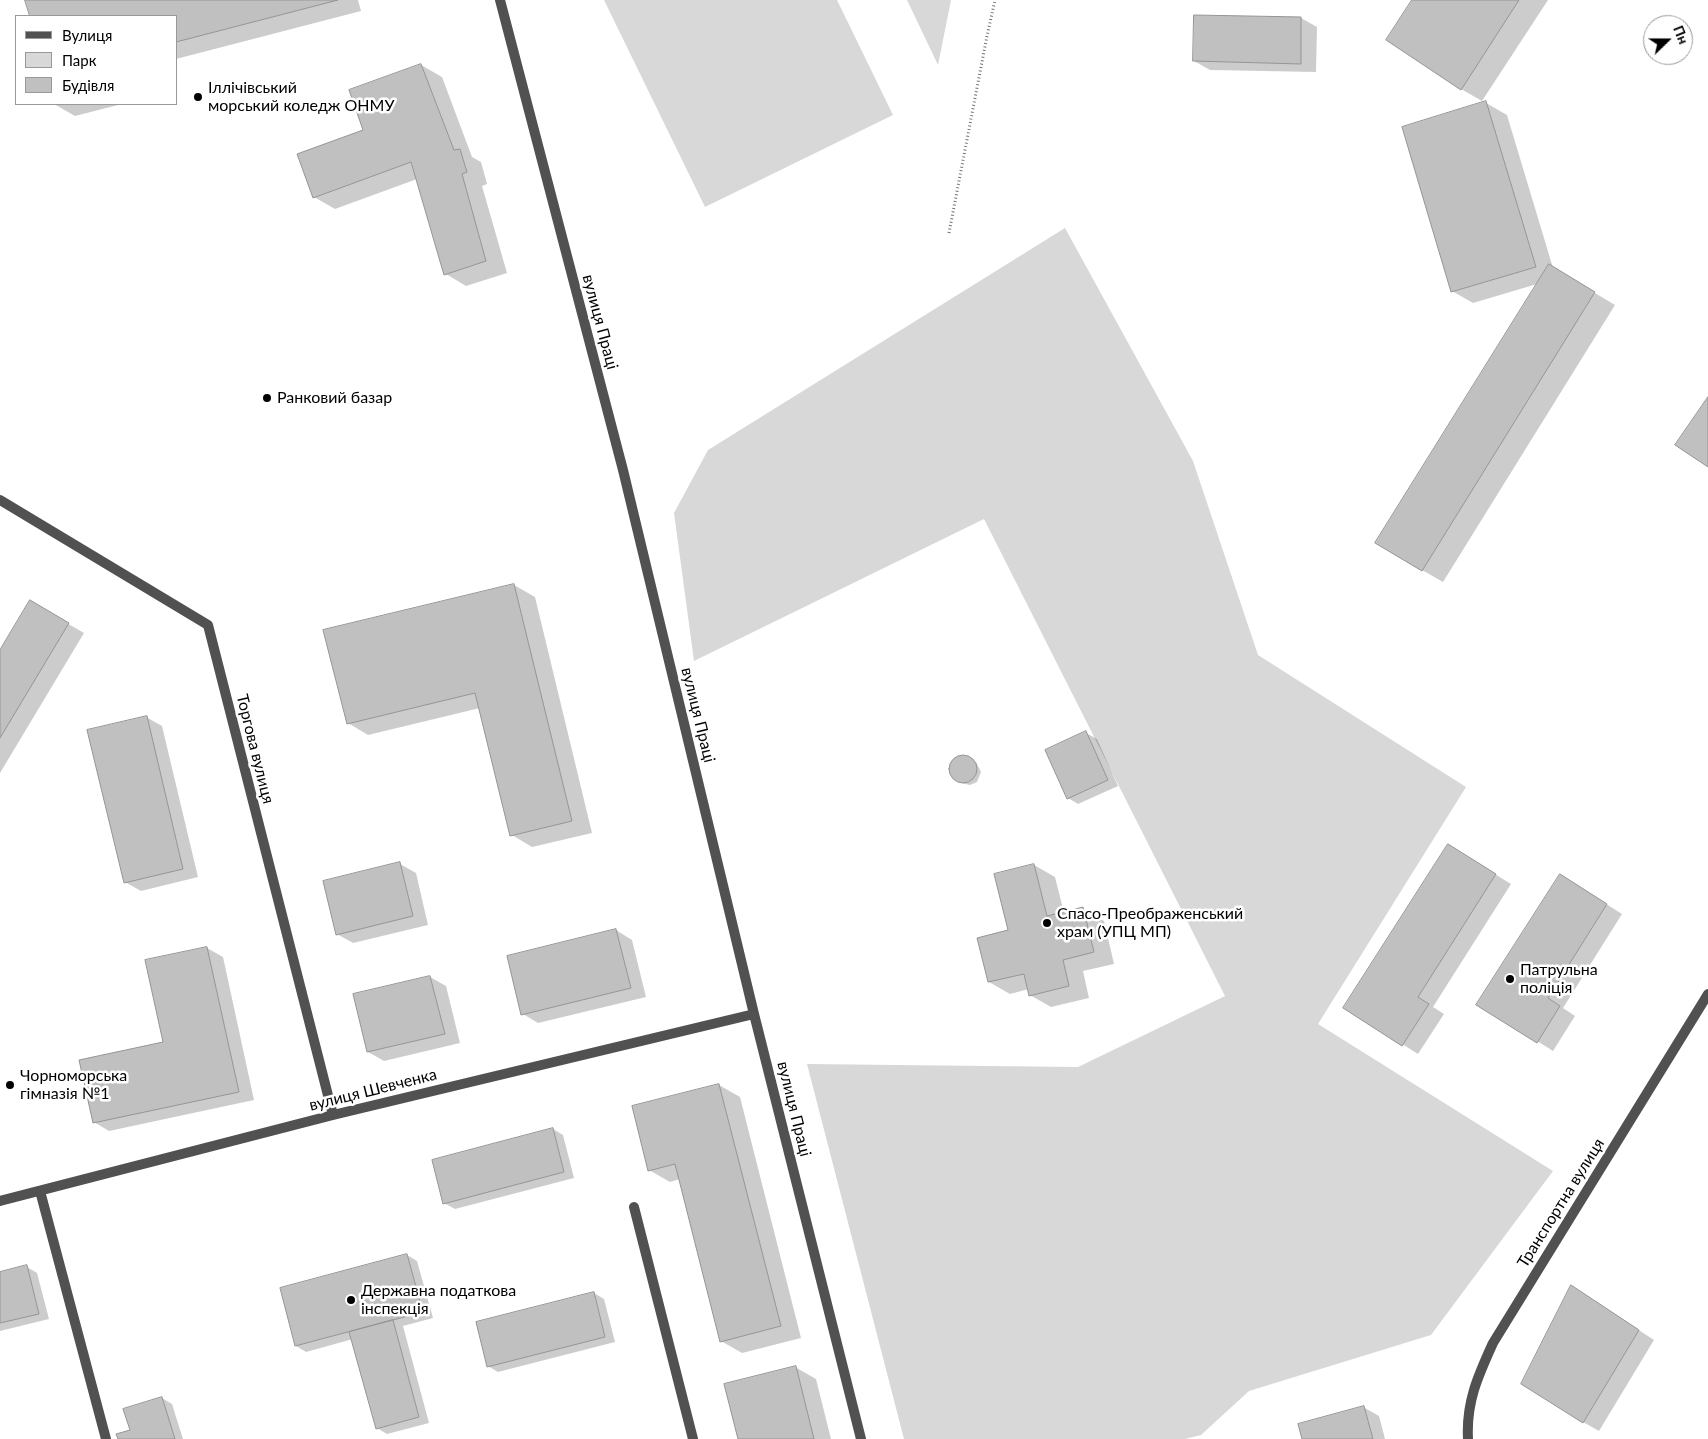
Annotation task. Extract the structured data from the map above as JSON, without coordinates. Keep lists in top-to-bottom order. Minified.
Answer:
{"streets":{"street":["вулиця Праці","Торгова вулиця","вулиця Шевченка","Транспортна вулиця"]},"crossings":[["вулиця Праці","вулиця Шевченка"],["Торгова вулиця","вулиця Шевченка"]],"places":["Іллічівський морський коледж ОНМУ","Ранковий базар","Спасо-Преображенський храм (УПЦ МП)","Патрульна поліція","Чорноморська гімназія №1","Державна податкова інспекція"],"legend":["Вулиця","Парк","Будівля"],"north":"right"}
